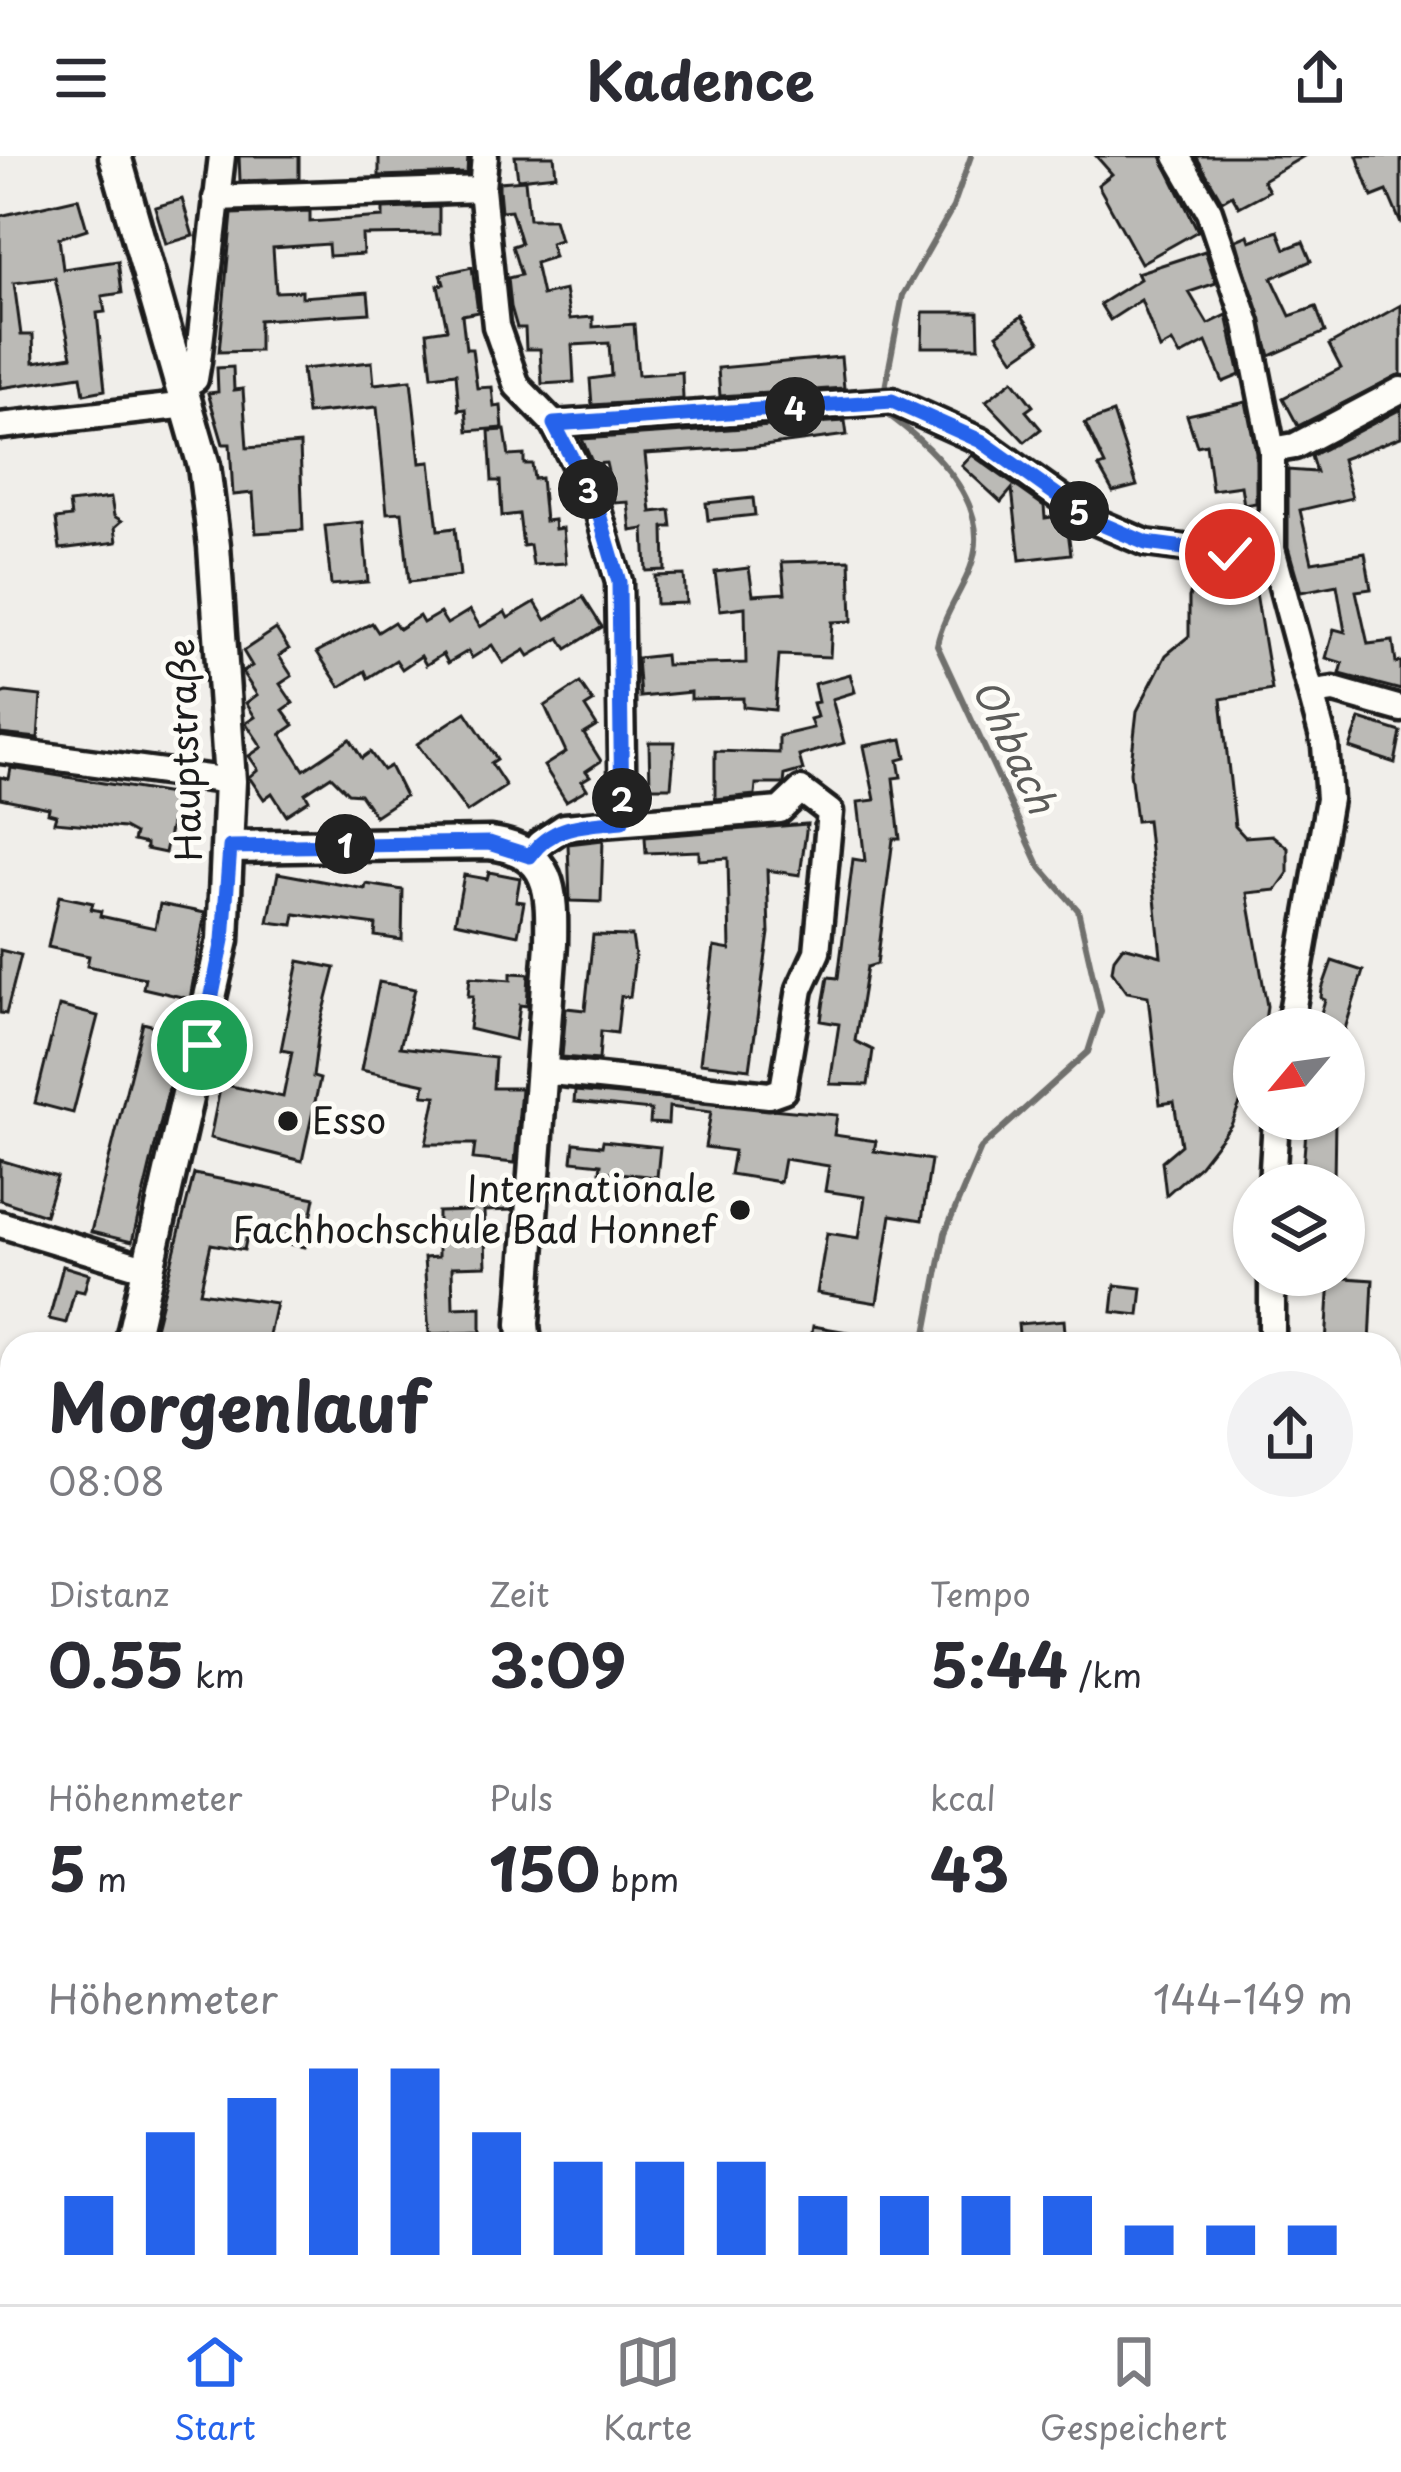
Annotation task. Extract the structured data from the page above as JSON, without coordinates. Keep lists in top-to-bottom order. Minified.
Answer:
{"streets":{"main road":["Hauptstraße"]},"water":["Ohbach"],"places":["Esso","Internationale Fachhochschule Bad Honnef"],"north":"bottom left","page":{"header":"Kadence","pins":["4","3","5","2","1"],"heading":["Morgenlauf","08:08"],"stats":[["Distanz","0.55 km"],["Zeit","3:09"],["Tempo","5:44 /km"],["Höhenmeter","5 m"],["Puls","150 bpm"],["kcal","43"]],"chart":["Höhenmeter","144–149 m"],"tabs":["Start","Karte","Gespeichert"]}}
